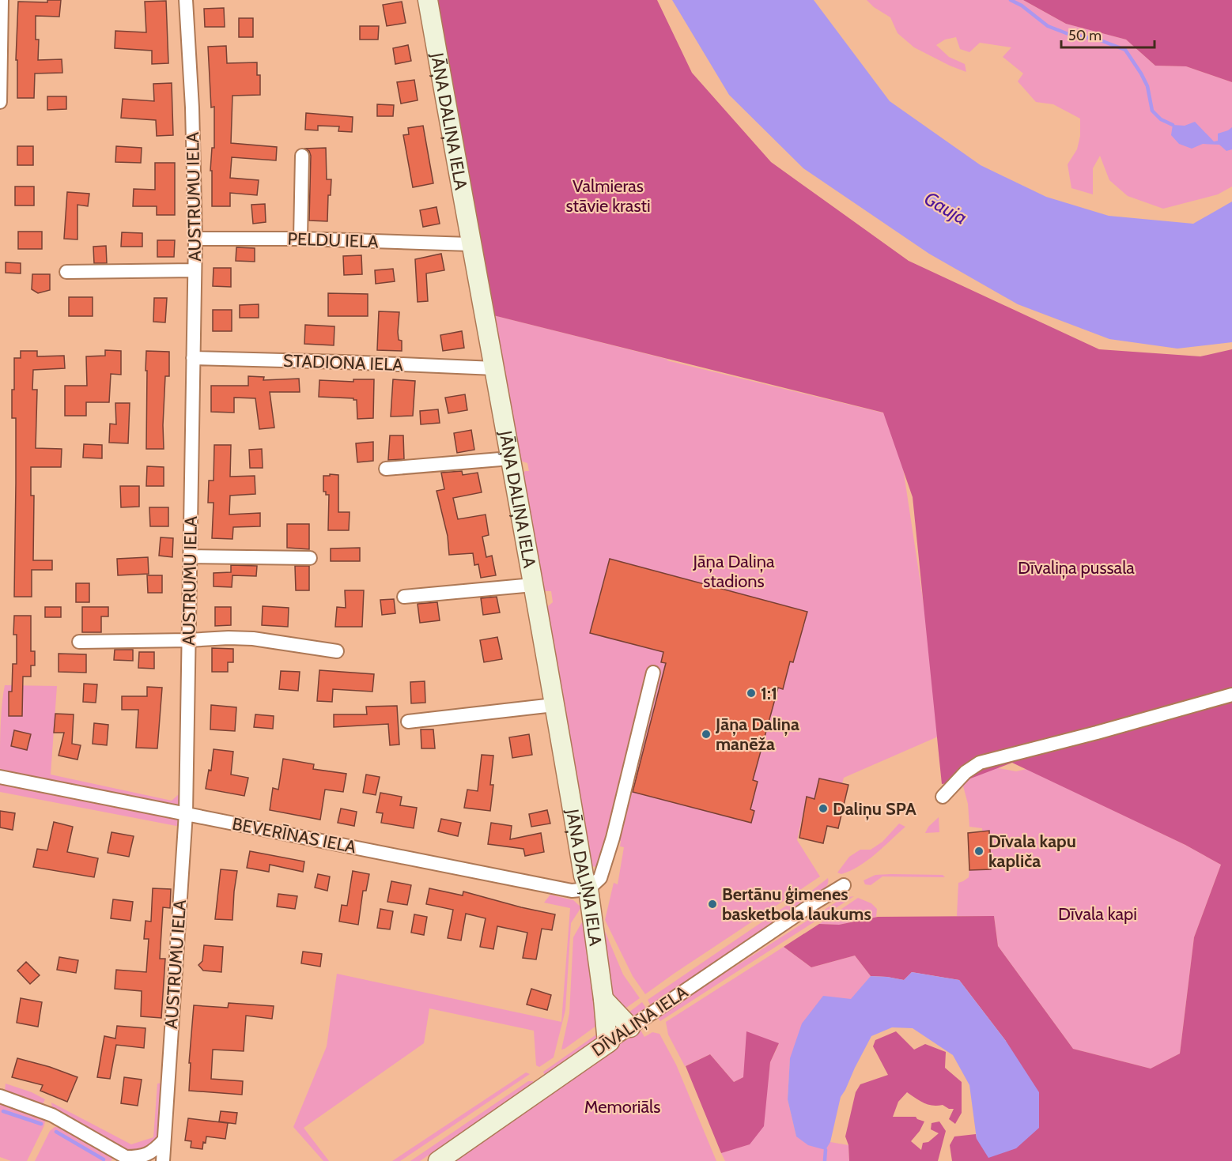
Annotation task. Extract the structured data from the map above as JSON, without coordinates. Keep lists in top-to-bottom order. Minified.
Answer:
{"streets":{"street":["JĀŅA DALIŅA IELA","AUSTRUMU IELA","PELDU IELA","STADIONA IELA","BEVERĪNAS IELA","DĪVALIŅA IELA"]},"crossings":[["JĀŅA DALIŅA IELA","PELDU IELA"],["JĀŅA DALIŅA IELA","STADIONA IELA"],["JĀŅA DALIŅA IELA","BEVERĪNAS IELA"],["JĀŅA DALIŅA IELA","DĪVALIŅA IELA"],["AUSTRUMU IELA","PELDU IELA"],["AUSTRUMU IELA","STADIONA IELA"],["AUSTRUMU IELA","BEVERĪNAS IELA"]],"water":["Gauja"],"parks":["Valmieras stāvie krasti","Jāņa Daliņa stadions","Dīvaliņa pussala","Dīvala kapi","Memoriāls"],"places":["1:1","Jāņa Daliņa manēža","Daliņu SPA","Dīvala kapu kapliča","Bertānu ģimenes basketbola laukums"],"scale_bar":"50 m"}
